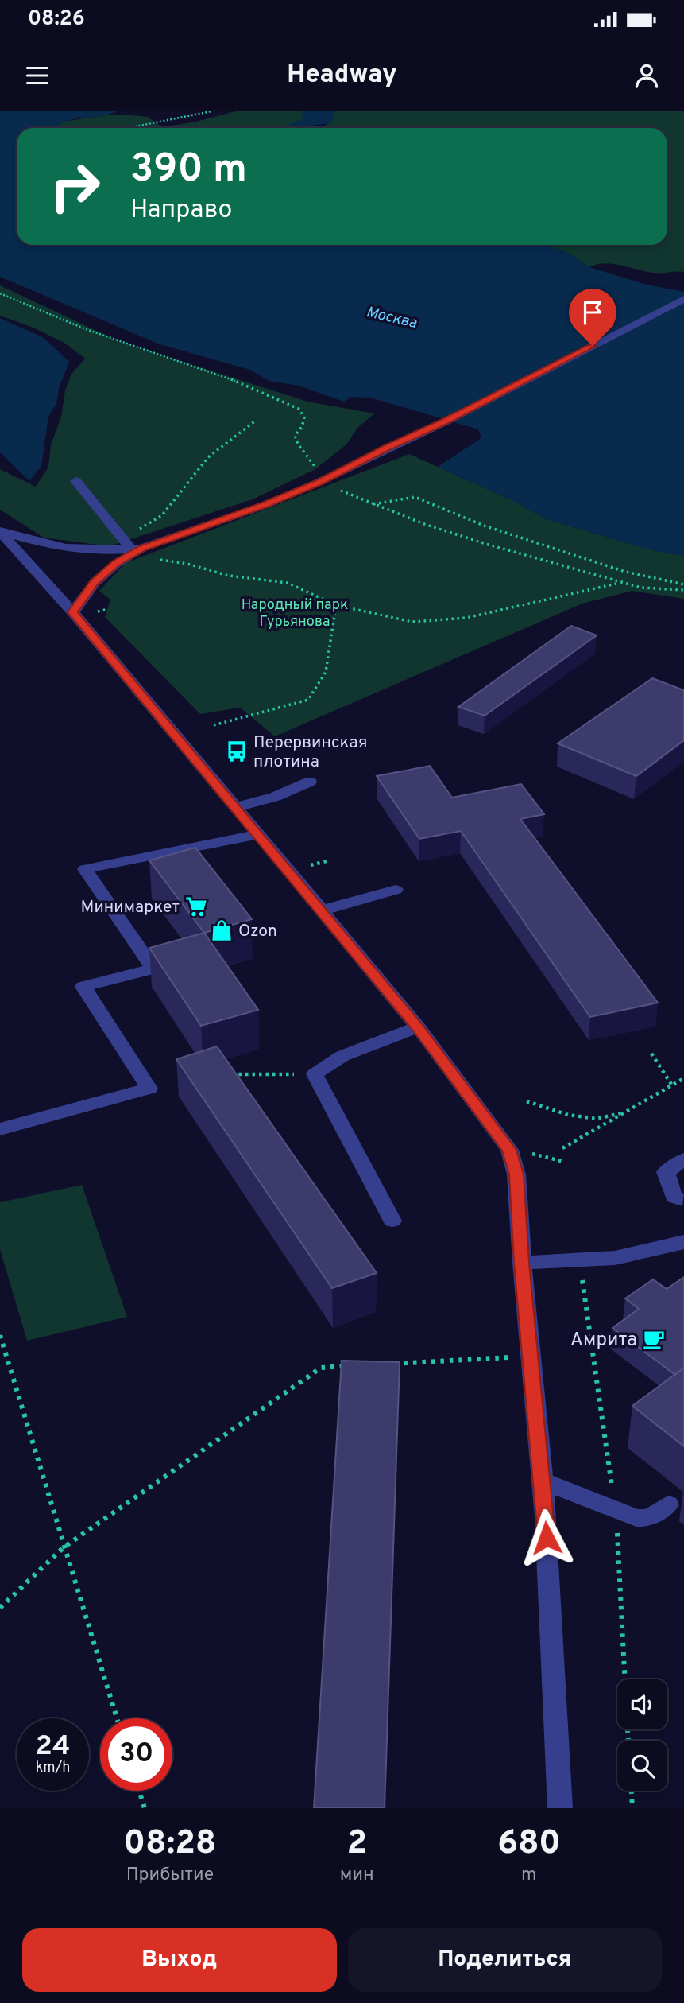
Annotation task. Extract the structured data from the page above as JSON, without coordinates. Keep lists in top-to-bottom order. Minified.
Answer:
{"water":["Москва"],"parks":["Народный парк Гурьянова"],"places":{"bus stop":["Перервинская плотина"],"supermarket":["Минимаркет"],"shop":["Ozon"],"cafe":["Амрита"]},"page":{"status":"08:26","header":"Headway","turn":["390 m","Направо"],"speed":"24 km/h","limit":"30","eta":["08:28","Прибытие","2","мин","680","m"],"buttons":["Выход","Поделиться"]}}
